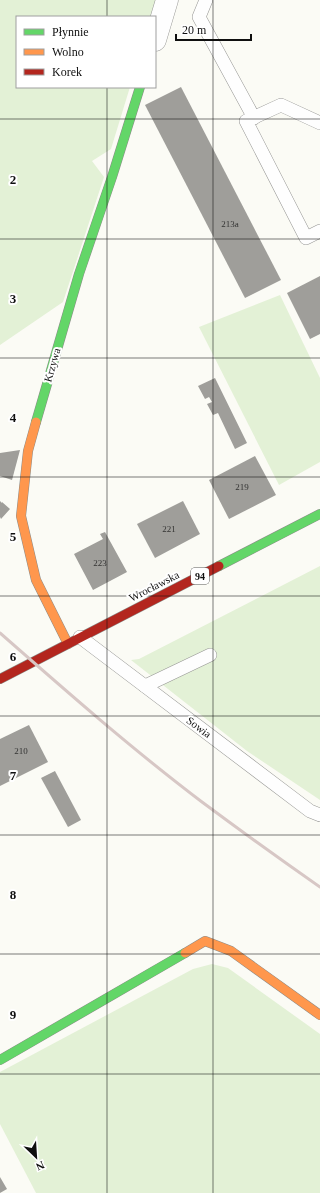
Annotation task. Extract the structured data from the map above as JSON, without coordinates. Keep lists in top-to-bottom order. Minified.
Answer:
{"streets":{"street":["Krzywa","94","Wrocławska"],"lane":["Sowia"]},"crossings":[["Krzywa","Wrocławska"],["Wrocławska","Sowia"]],"house_numbers":["213a","219","221","223","210"],"legend":["Płynnie","Wolno","Korek"],"scale_bar":"20 m","north":"bottom right","grid":{"rows":["2","3","4","5","6","7","8","9"]}}
